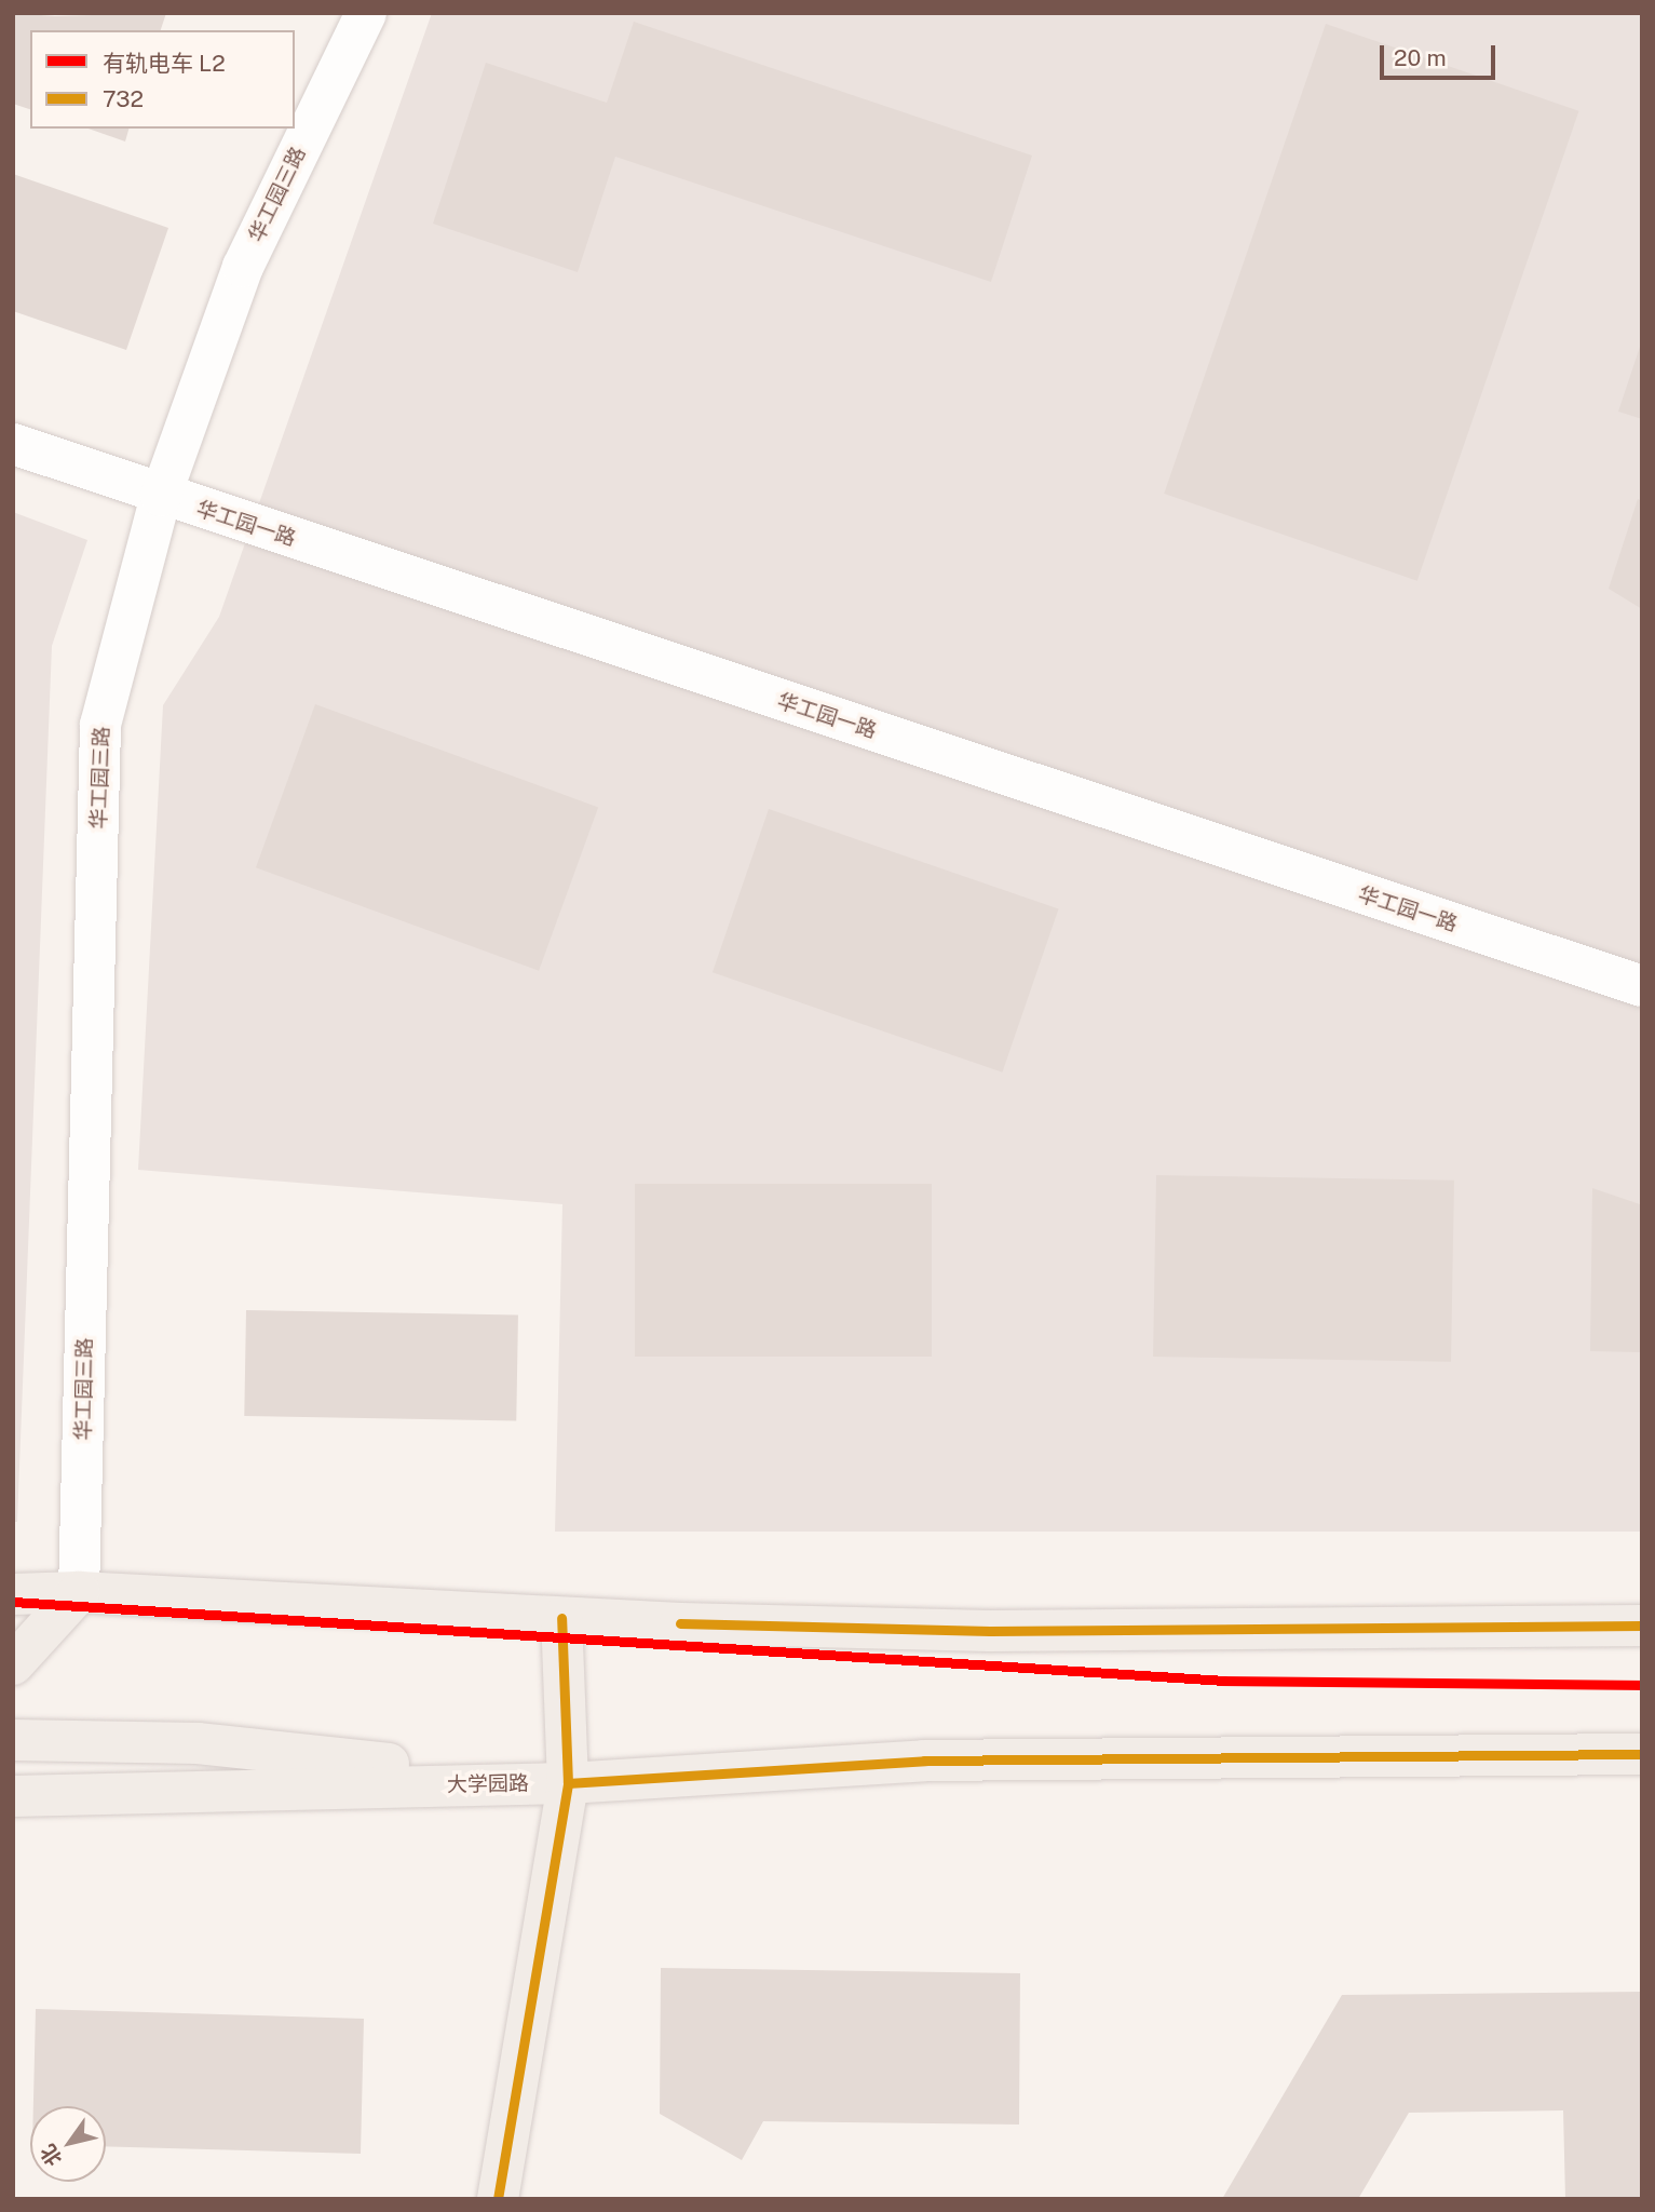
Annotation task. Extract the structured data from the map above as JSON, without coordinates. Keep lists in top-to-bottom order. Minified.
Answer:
{"streets":{"main road":["大学园路"],"street":["华工园三路","华工园一路"]},"crossings":[["华工园三路","华工园一路"]],"lines":["tram line L2","transit line 732"],"legend":["有轨电车 L2","732"],"scale_bar":"20 m","north":"bottom left"}
